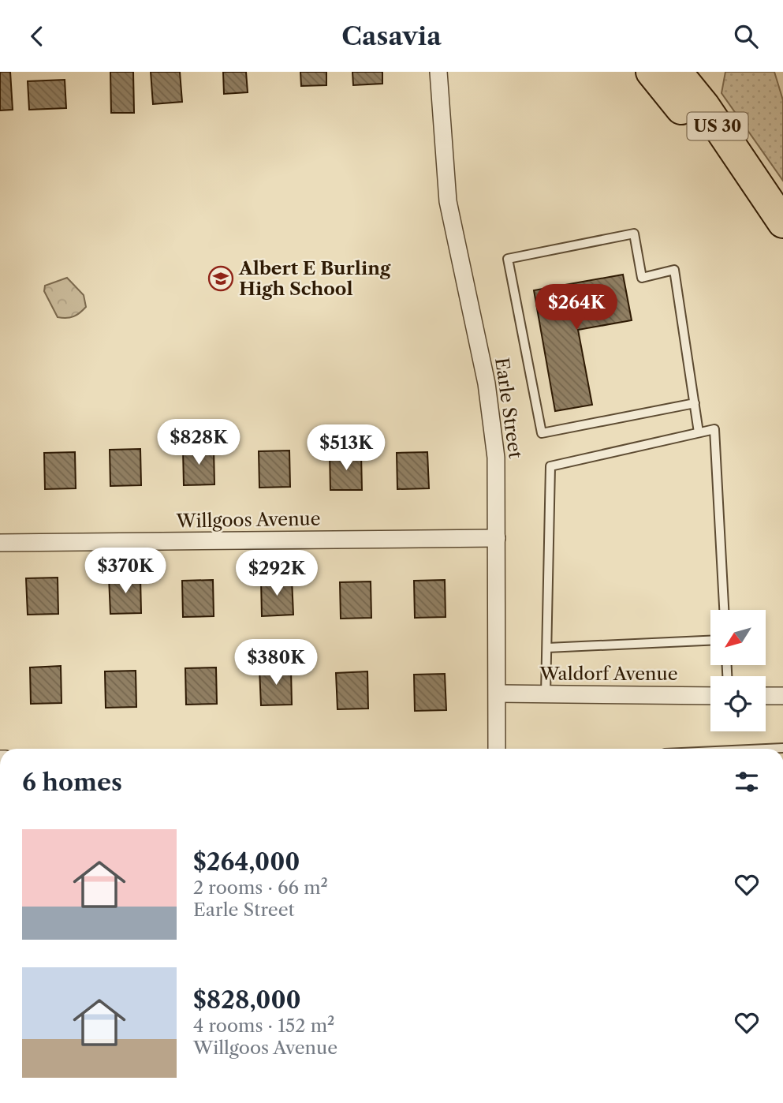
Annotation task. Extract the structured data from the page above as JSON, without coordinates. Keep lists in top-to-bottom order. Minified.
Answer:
{"streets":{"highway":["US 30"],"street":["Earle Street","Willgoos Avenue","Waldorf Avenue"]},"crossings":[["Earle Street","Willgoos Avenue"],["Earle Street","Waldorf Avenue"]],"places":{"school or university":["Albert E Burling High School"]},"north":"bottom left","page":{"header":"Casavia","price":["$264K","$828K","$513K","$370K","$292K","$380K"],"heading":"6 homes","list":[{"name":"$264,000","note":"2 rooms · 66 m² · Earle Street"},{"name":"$828,000","note":"4 rooms · 152 m² · Willgoos Avenue"}]}}
